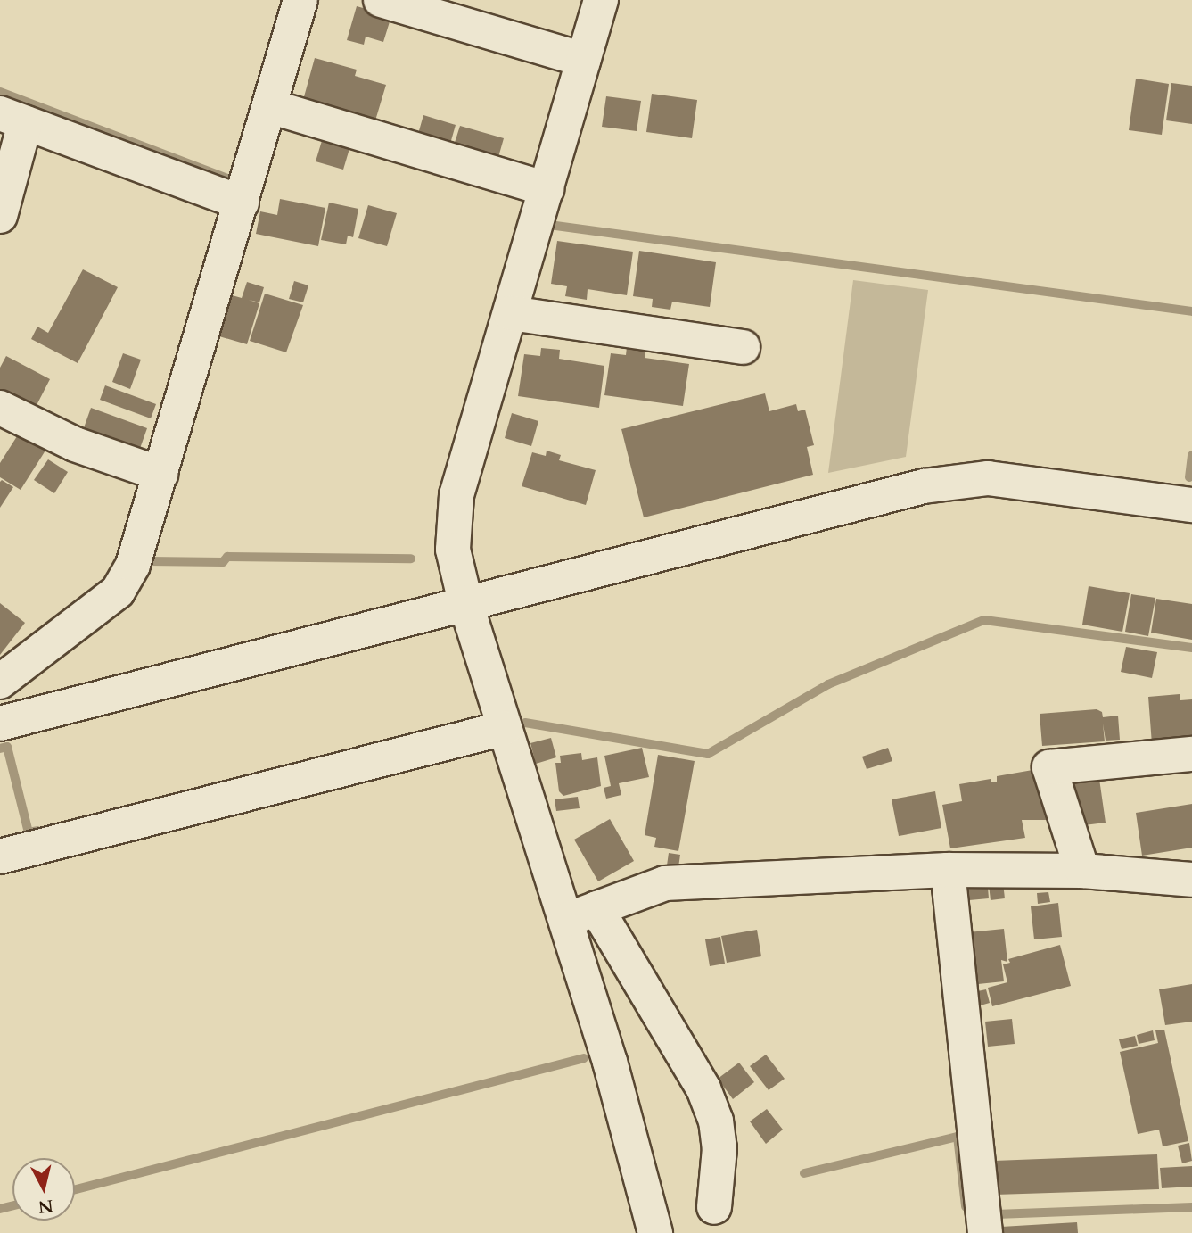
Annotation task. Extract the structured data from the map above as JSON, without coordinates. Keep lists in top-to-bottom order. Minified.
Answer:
{"north":"bottom"}
